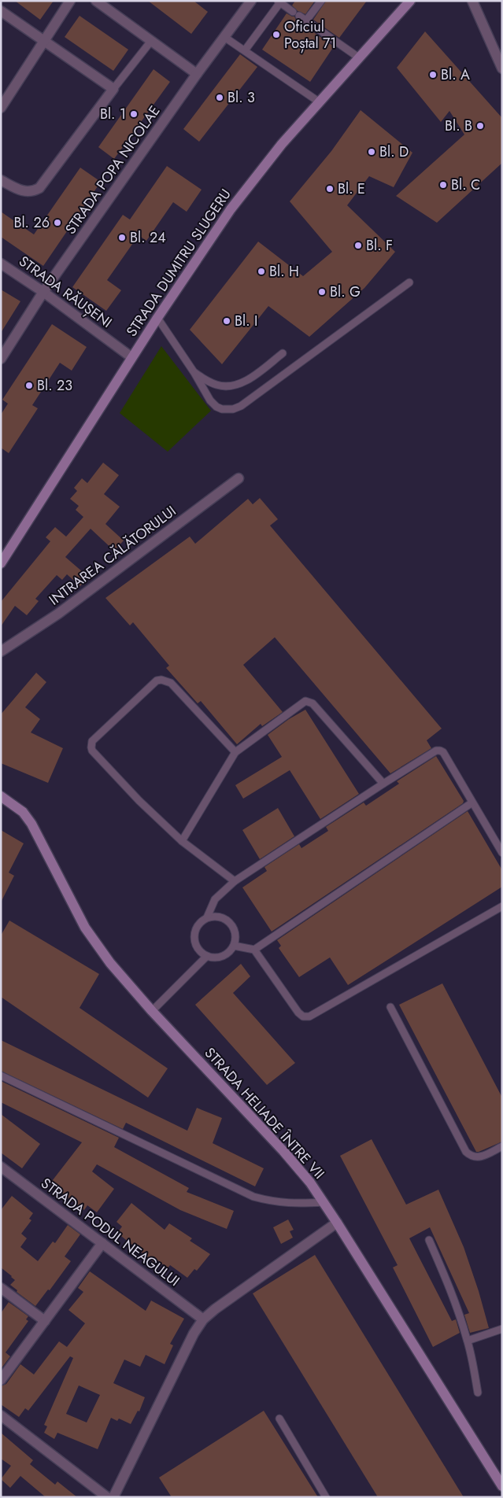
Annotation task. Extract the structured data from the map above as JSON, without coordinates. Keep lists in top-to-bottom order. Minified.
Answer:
{"streets":{"street":["STRADA POPA NICOLAE","STRADA DUMITRU SLUGERU","STRADA RĂUȘENI","INTRAREA CĂLĂTORULUI","STRADA HELIADE ÎNTRE VII","STRADA PODUL NEAGULUI"]},"crossings":[["STRADA POPA NICOLAE","STRADA RĂUȘENI"],["STRADA DUMITRU SLUGERU","STRADA RĂUȘENI"]],"places":["Oficiul Poștal 71","Bl. A","Bl. 3","Bl. 1","Bl. B","Bl. D","Bl. C","Bl. E","Bl. 26","Bl. 24","Bl. F","Bl. H","Bl. G","Bl. I","Bl. 23"]}
